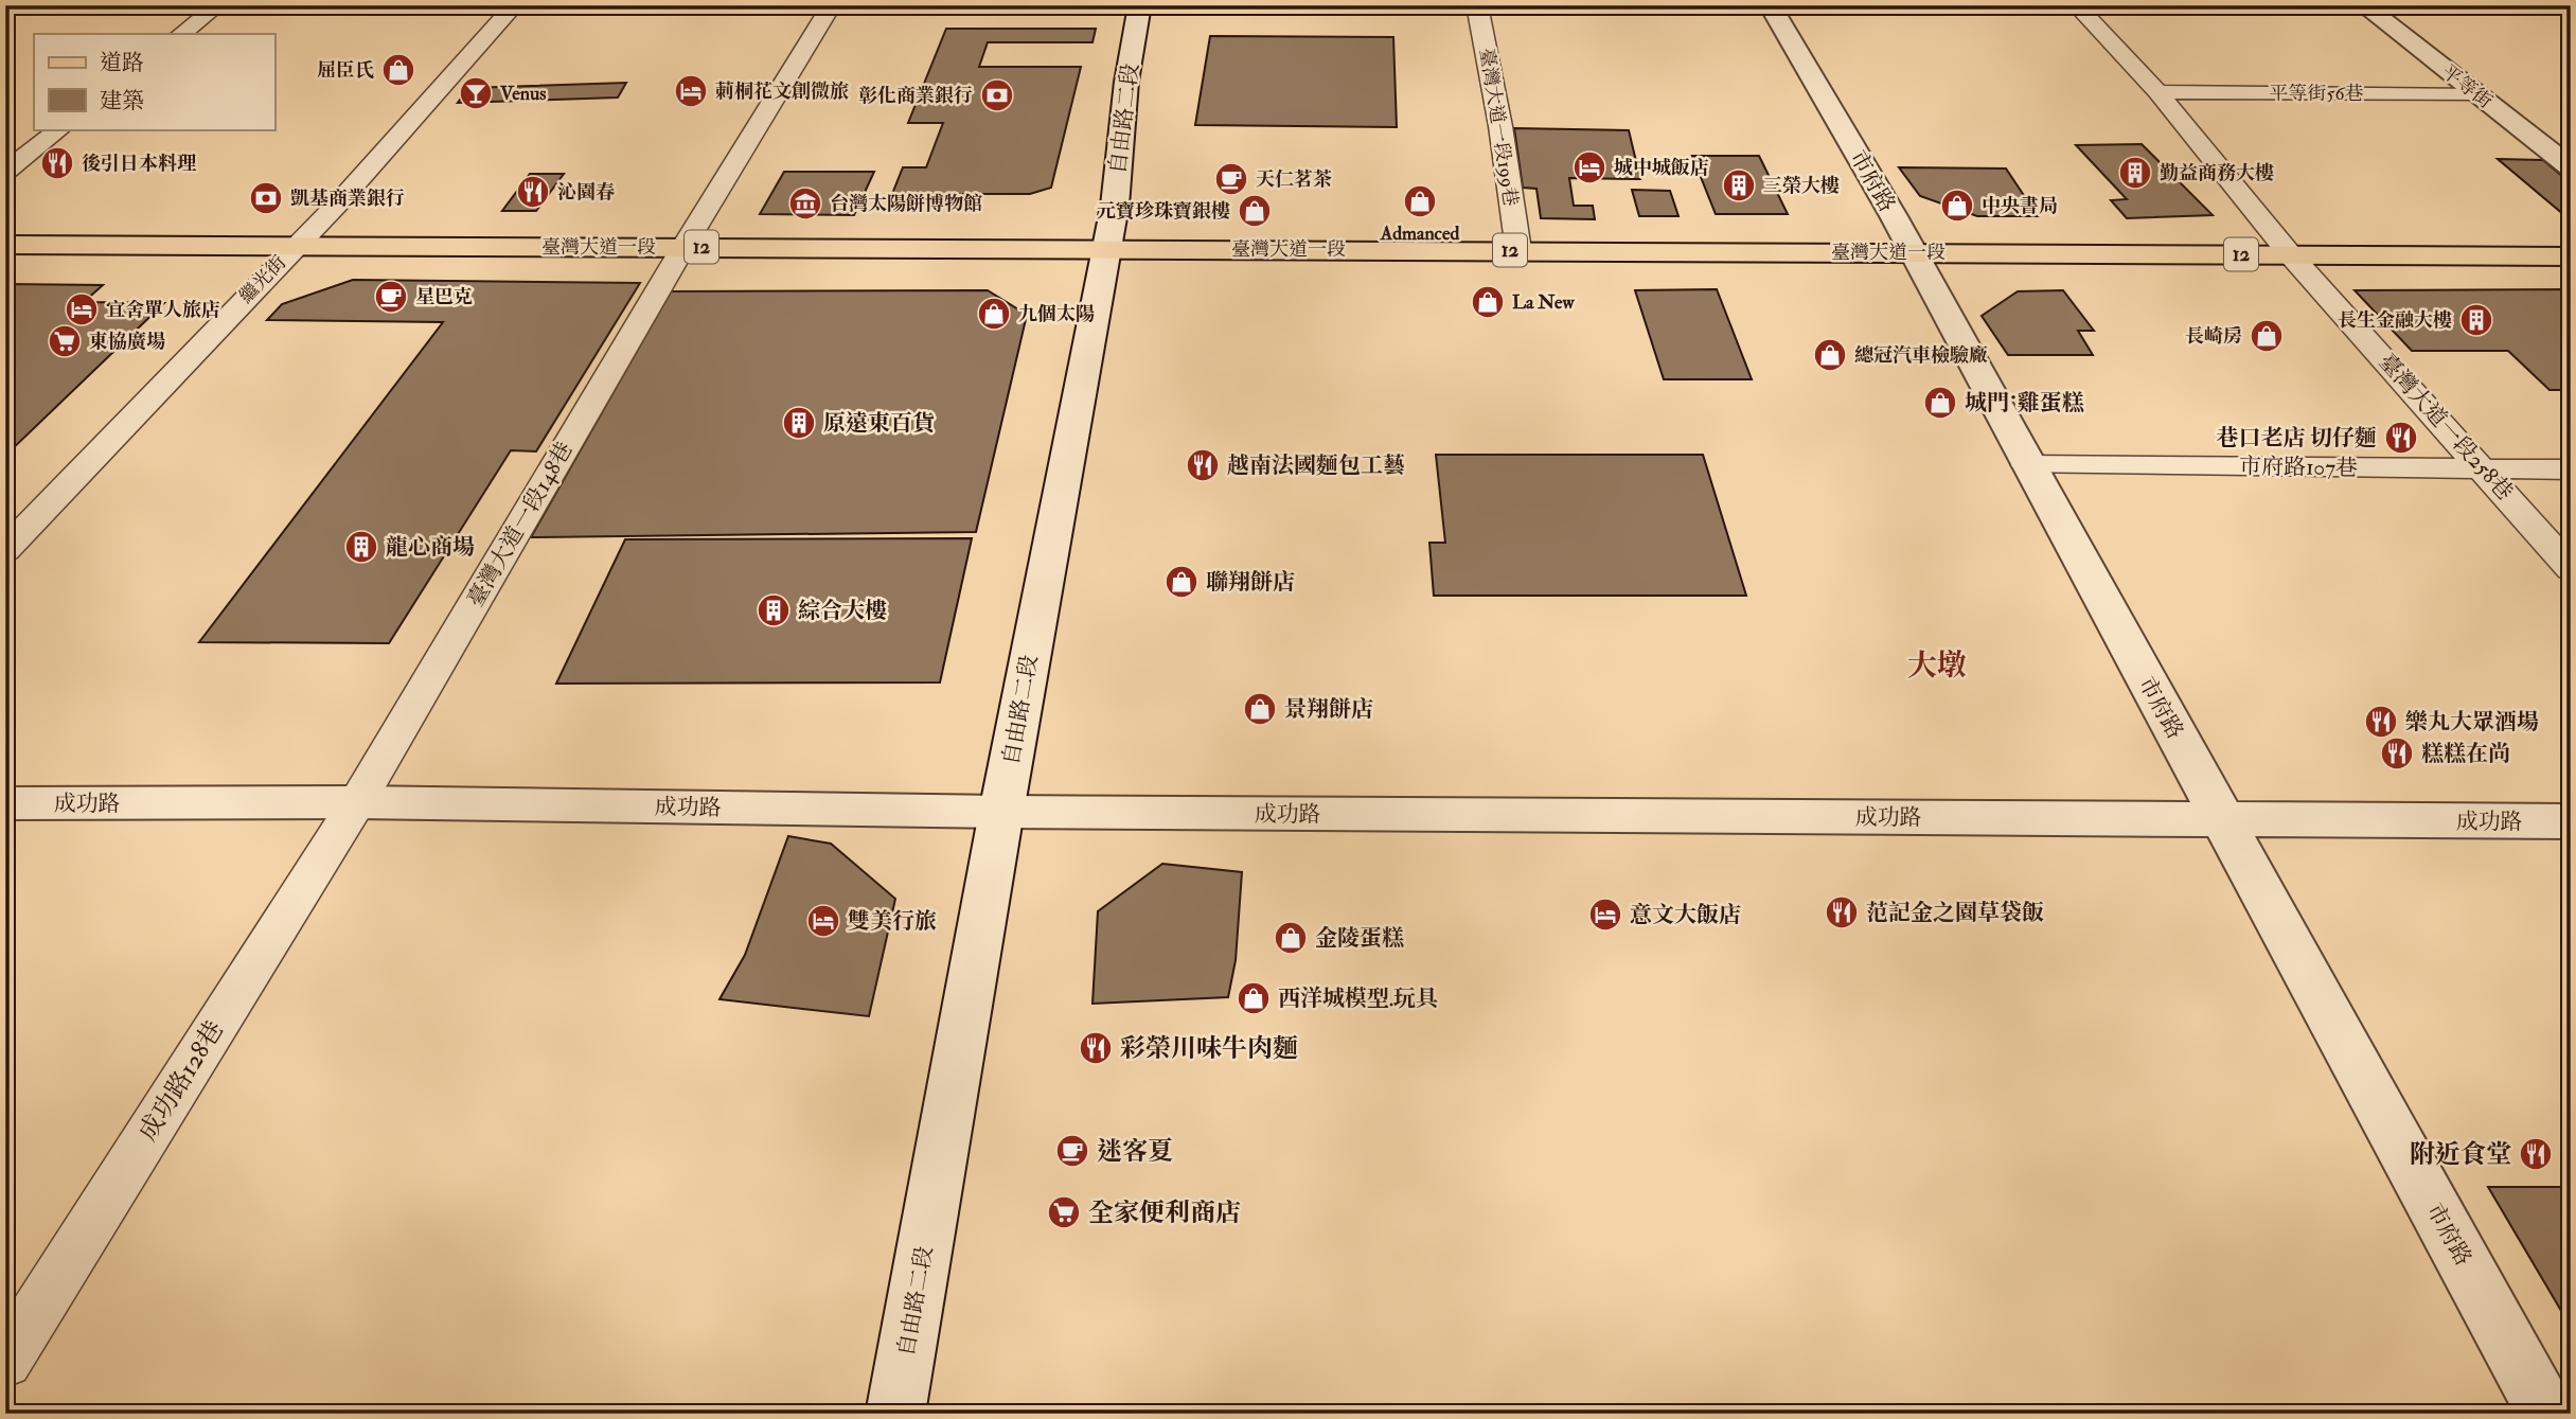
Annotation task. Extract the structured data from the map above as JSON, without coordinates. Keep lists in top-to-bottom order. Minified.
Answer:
{"streets":{"main road":["臺灣大道一段","12"],"street":["平等街","自由路二段","市府路","成功路"],"lane":["平等街56巷","臺灣大道一段199巷","繼光街","臺灣大道一段258巷","市府路107巷","臺灣大道一段148巷","成功路128巷"]},"crossings":[["平等街","平等街56巷"],["平等街56巷","臺灣大道一段258巷"],["自由路二段","臺灣大道一段"],["自由路二段","成功路"],["臺灣大道一段199巷","臺灣大道一段"],["市府路","臺灣大道一段"],["市府路","市府路107巷"],["市府路","成功路"],["臺灣大道一段","繼光街"],["臺灣大道一段","臺灣大道一段258巷"],["臺灣大道一段","臺灣大道一段148巷"],["臺灣大道一段258巷","市府路107巷"],["臺灣大道一段148巷","成功路"],["臺灣大道一段148巷","成功路128巷"],["成功路","成功路128巷"]],"districts":["大墩"],"places":{"shop":["屈臣氏","Admanced","中央書局","元寶珍珠寶銀樓","La New","九個太陽","長崎房","總冠汽車檢驗廠","城門˙雞蛋糕","聯翔餅店","景翔餅店","金陵蛋糕","西洋城模型.玩具"],"hotel":["莿桐花文創微旅","城中城飯店","宜舍單人旅店","意文大飯店","雙美行旅"],"bar":["Venus"],"bank":["彰化商業銀行","凱基商業銀行"],"restaurant":["後引日本料理","沁園春","巷口老店 切仔麵","越南法國麵包工藝","樂丸大眾酒場","糕糕在尚","范記金之園草袋飯","彩榮川味牛肉麵","附近食堂"],"building":["勤益商務大樓","三榮大樓","長生金融大樓","原遠東百貨","龍心商場","綜合大樓"],"cafe":["天仁茗茶","星巴克","迷客夏"],"museum":["台灣太陽餅博物館"],"supermarket":["東協廣場","全家便利商店"]},"legend":["道路","建築"]}
